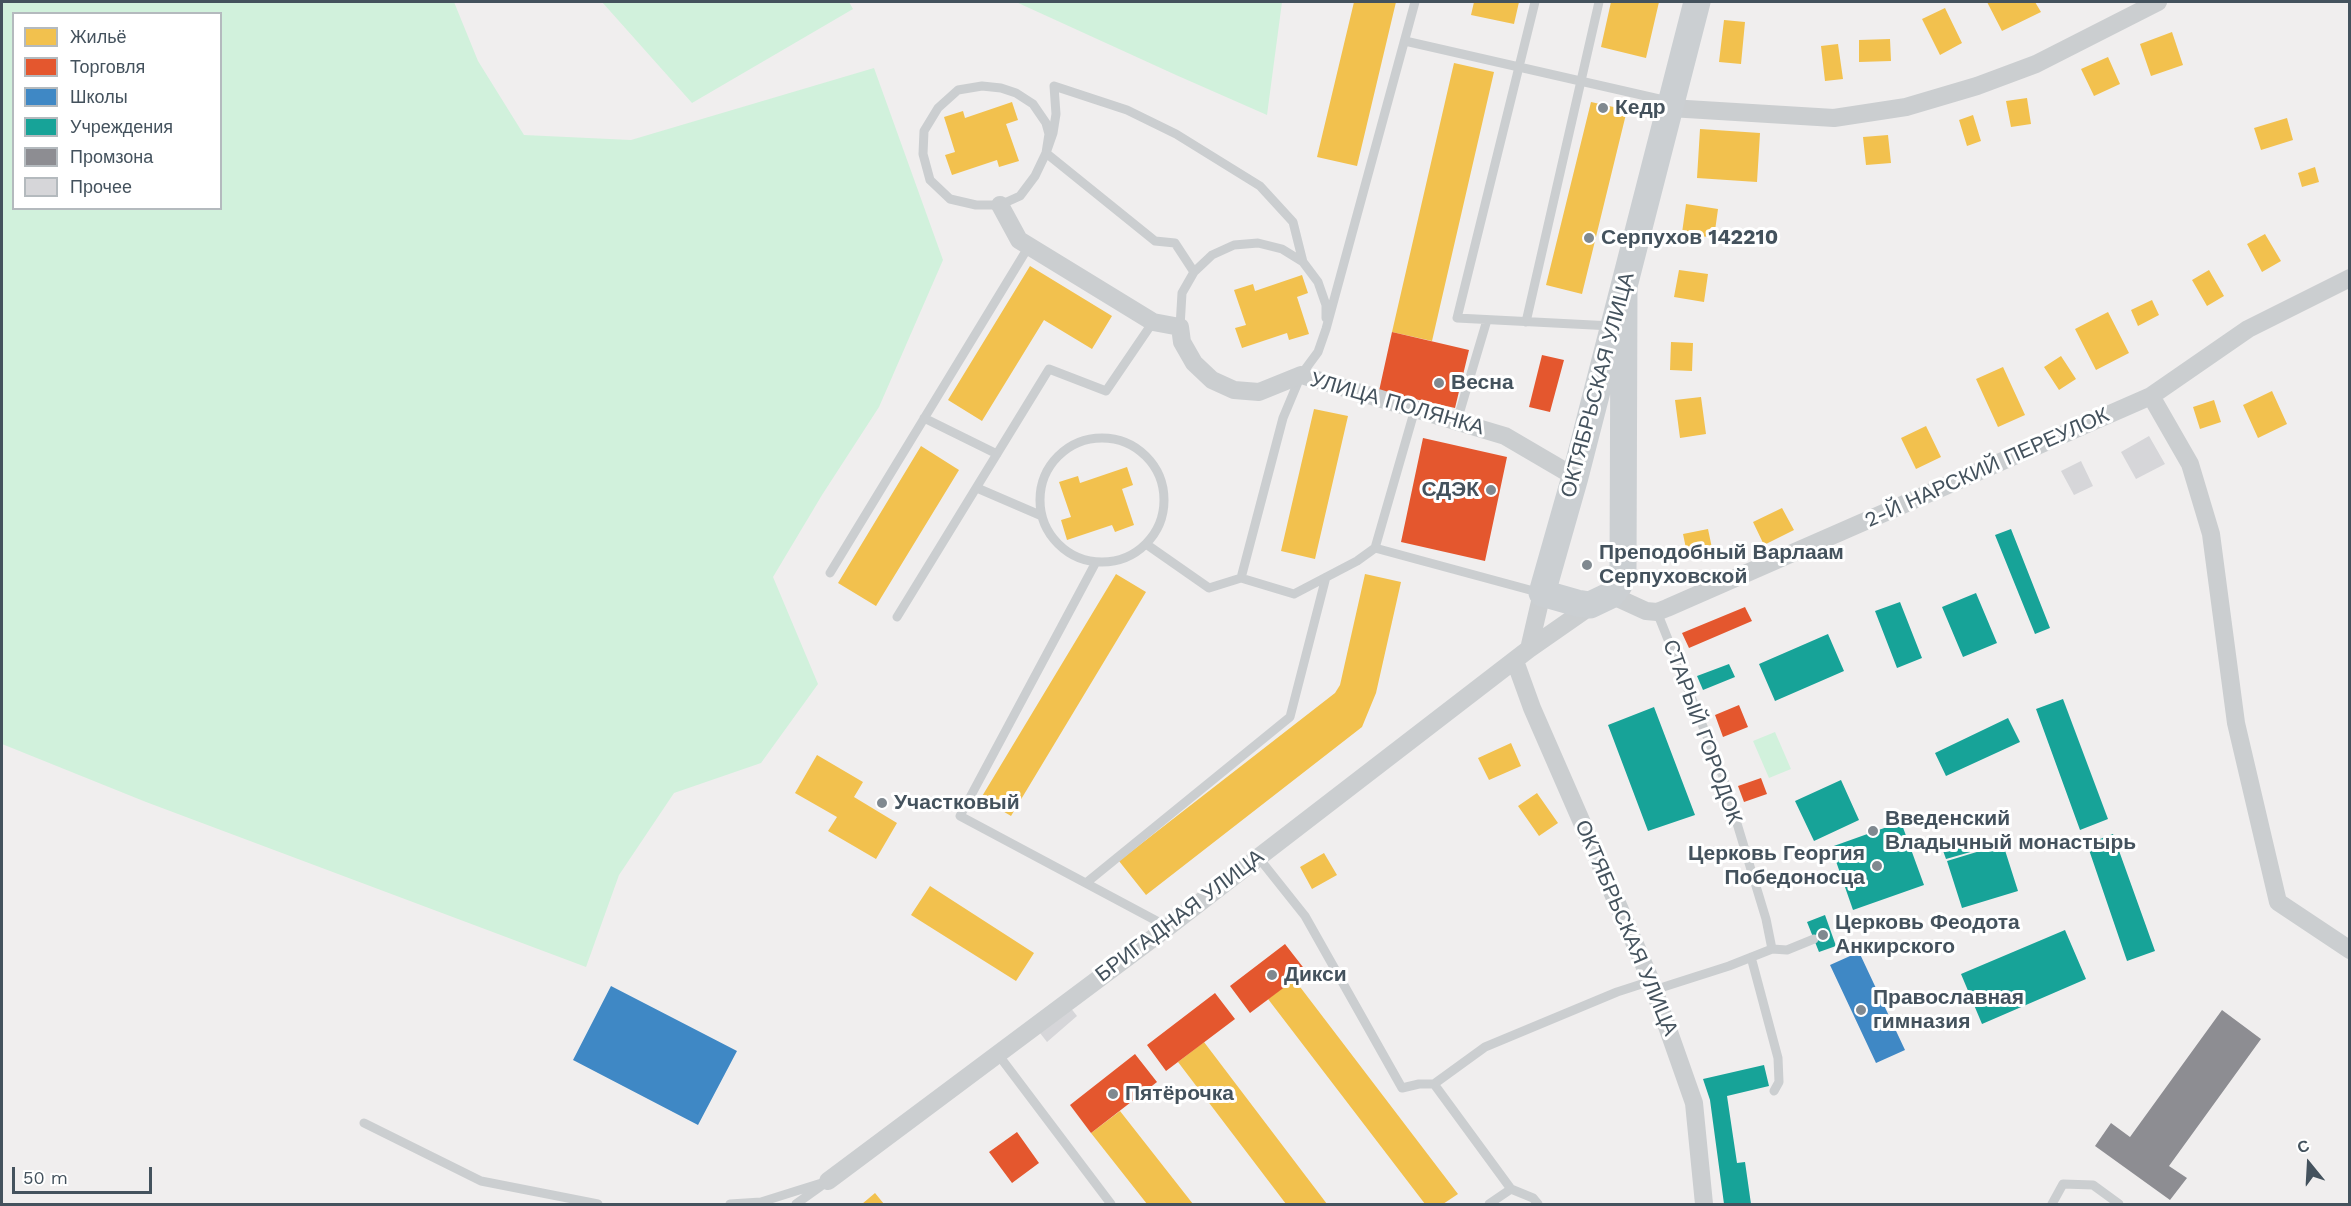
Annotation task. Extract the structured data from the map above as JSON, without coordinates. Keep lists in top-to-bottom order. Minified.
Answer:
{"streets":{"street":["ОКТЯБРЬСКАЯ УЛИЦА","УЛИЦА ПОЛЯНКА","2-Й НАРСКИЙ ПЕРЕУЛОК","БРИГАДНАЯ УЛИЦА"],"lane":["СТАРЫЙ ГОРОДОК"]},"crossings":[["ОКТЯБРЬСКАЯ УЛИЦА","УЛИЦА ПОЛЯНКА"],["ОКТЯБРЬСКАЯ УЛИЦА","БРИГАДНАЯ УЛИЦА"],["2-Й НАРСКИЙ ПЕРЕУЛОК","СТАРЫЙ ГОРОДОК"]],"places":["Кедр","Серпухов 142210","Весна","СДЭК","Преподобный Варлаам Серпуховской","Участковый","Введенский Владычный монастырь","Церковь Георгия Победоносца","Церковь Феодота Анкирского","Дикси","Православная гимназия","Пятёрочка"],"legend":["Жильё","Торговля","Школы","Учреждения","Промзона","Прочее"],"scale_bar":"50 m","north":"top"}
